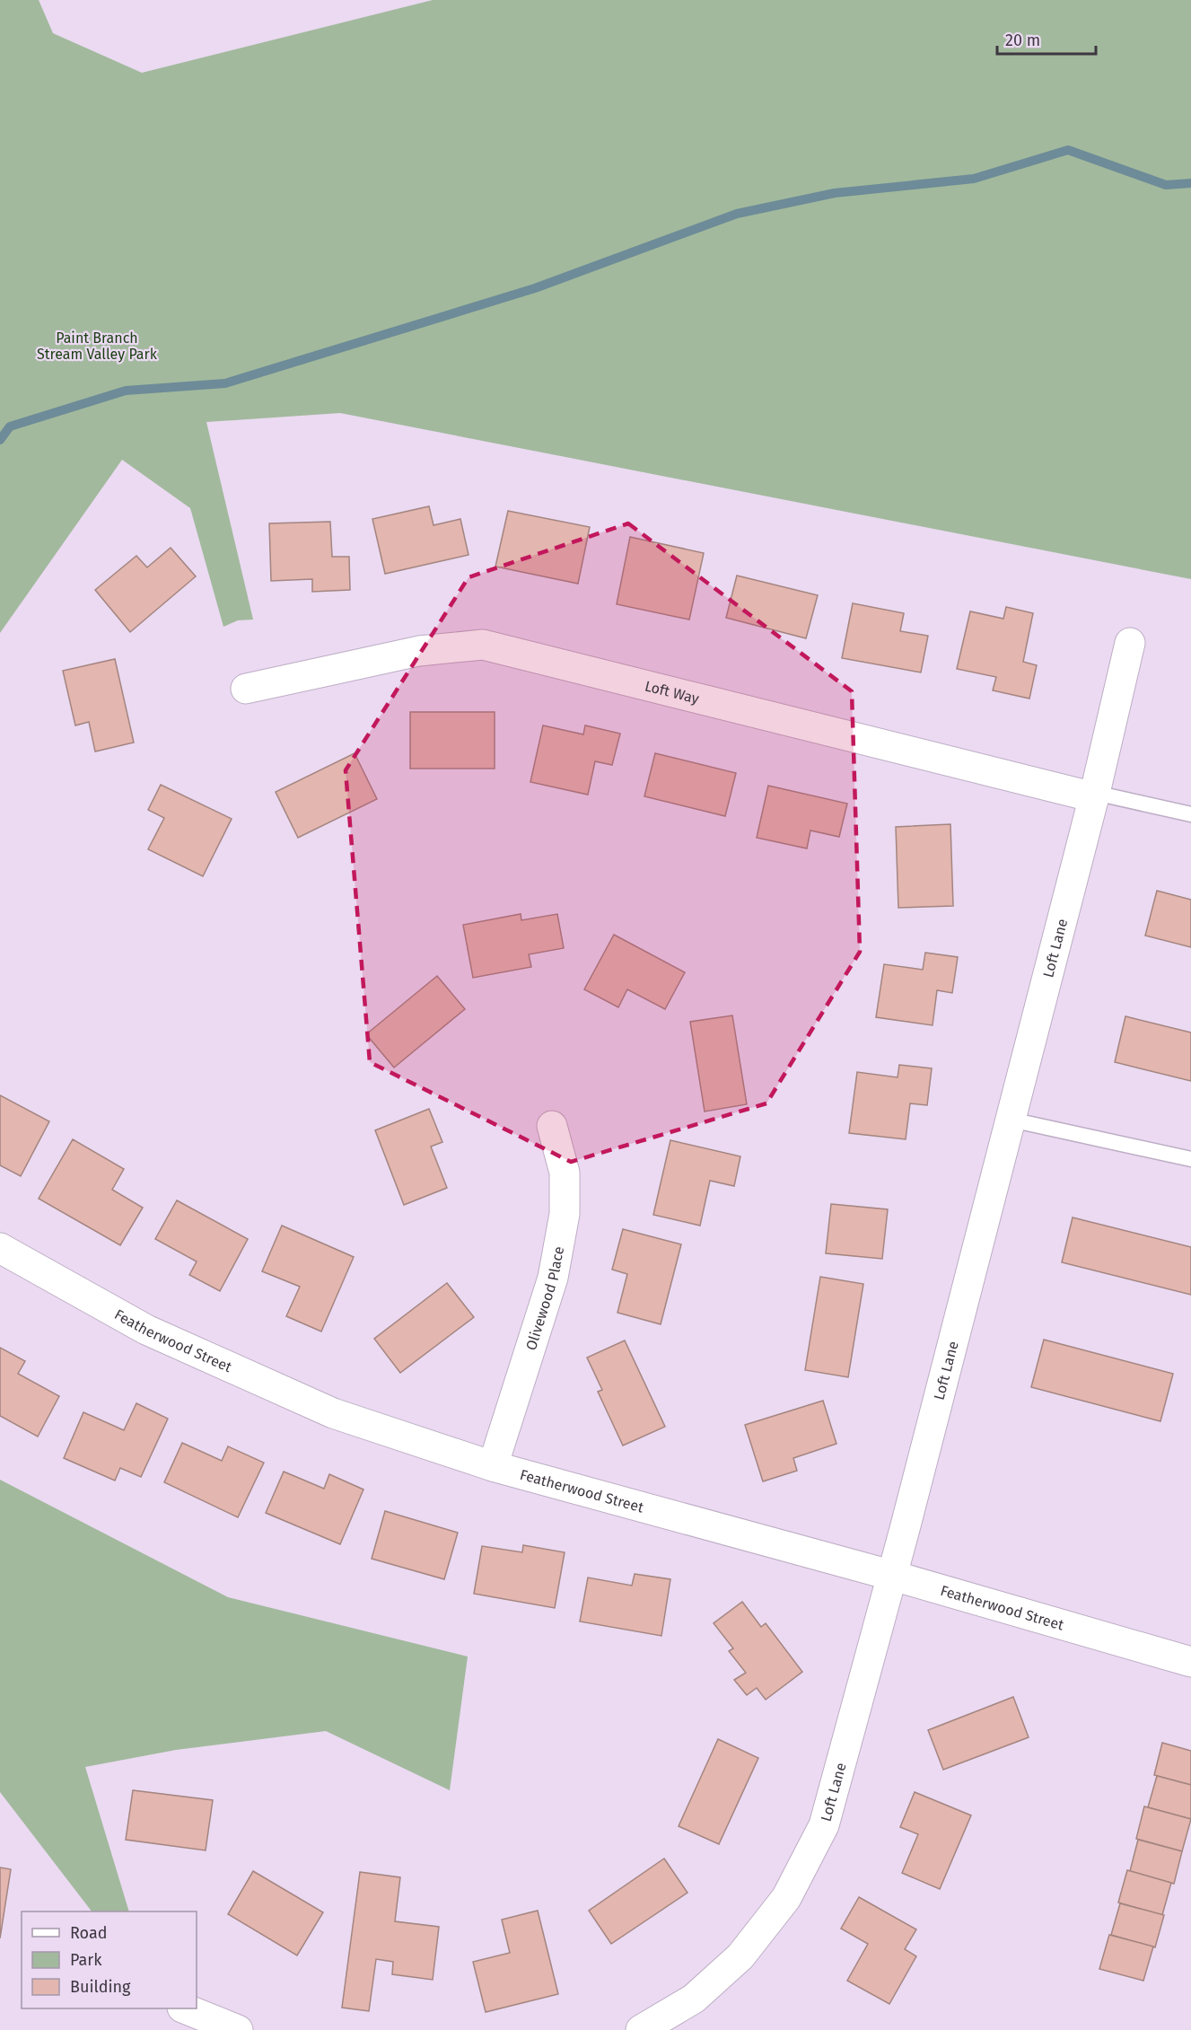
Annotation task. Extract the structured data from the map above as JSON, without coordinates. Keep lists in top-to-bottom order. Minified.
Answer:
{"streets":{"street":["Loft Way","Loft Lane","Olivewood Place","Featherwood Street"]},"crossings":[["Loft Way","Loft Lane"],["Loft Lane","Featherwood Street"],["Olivewood Place","Featherwood Street"]],"parks":["Paint Branch Stream Valley Park"],"legend":["Road","Park","Building"],"scale_bar":"20 m"}
